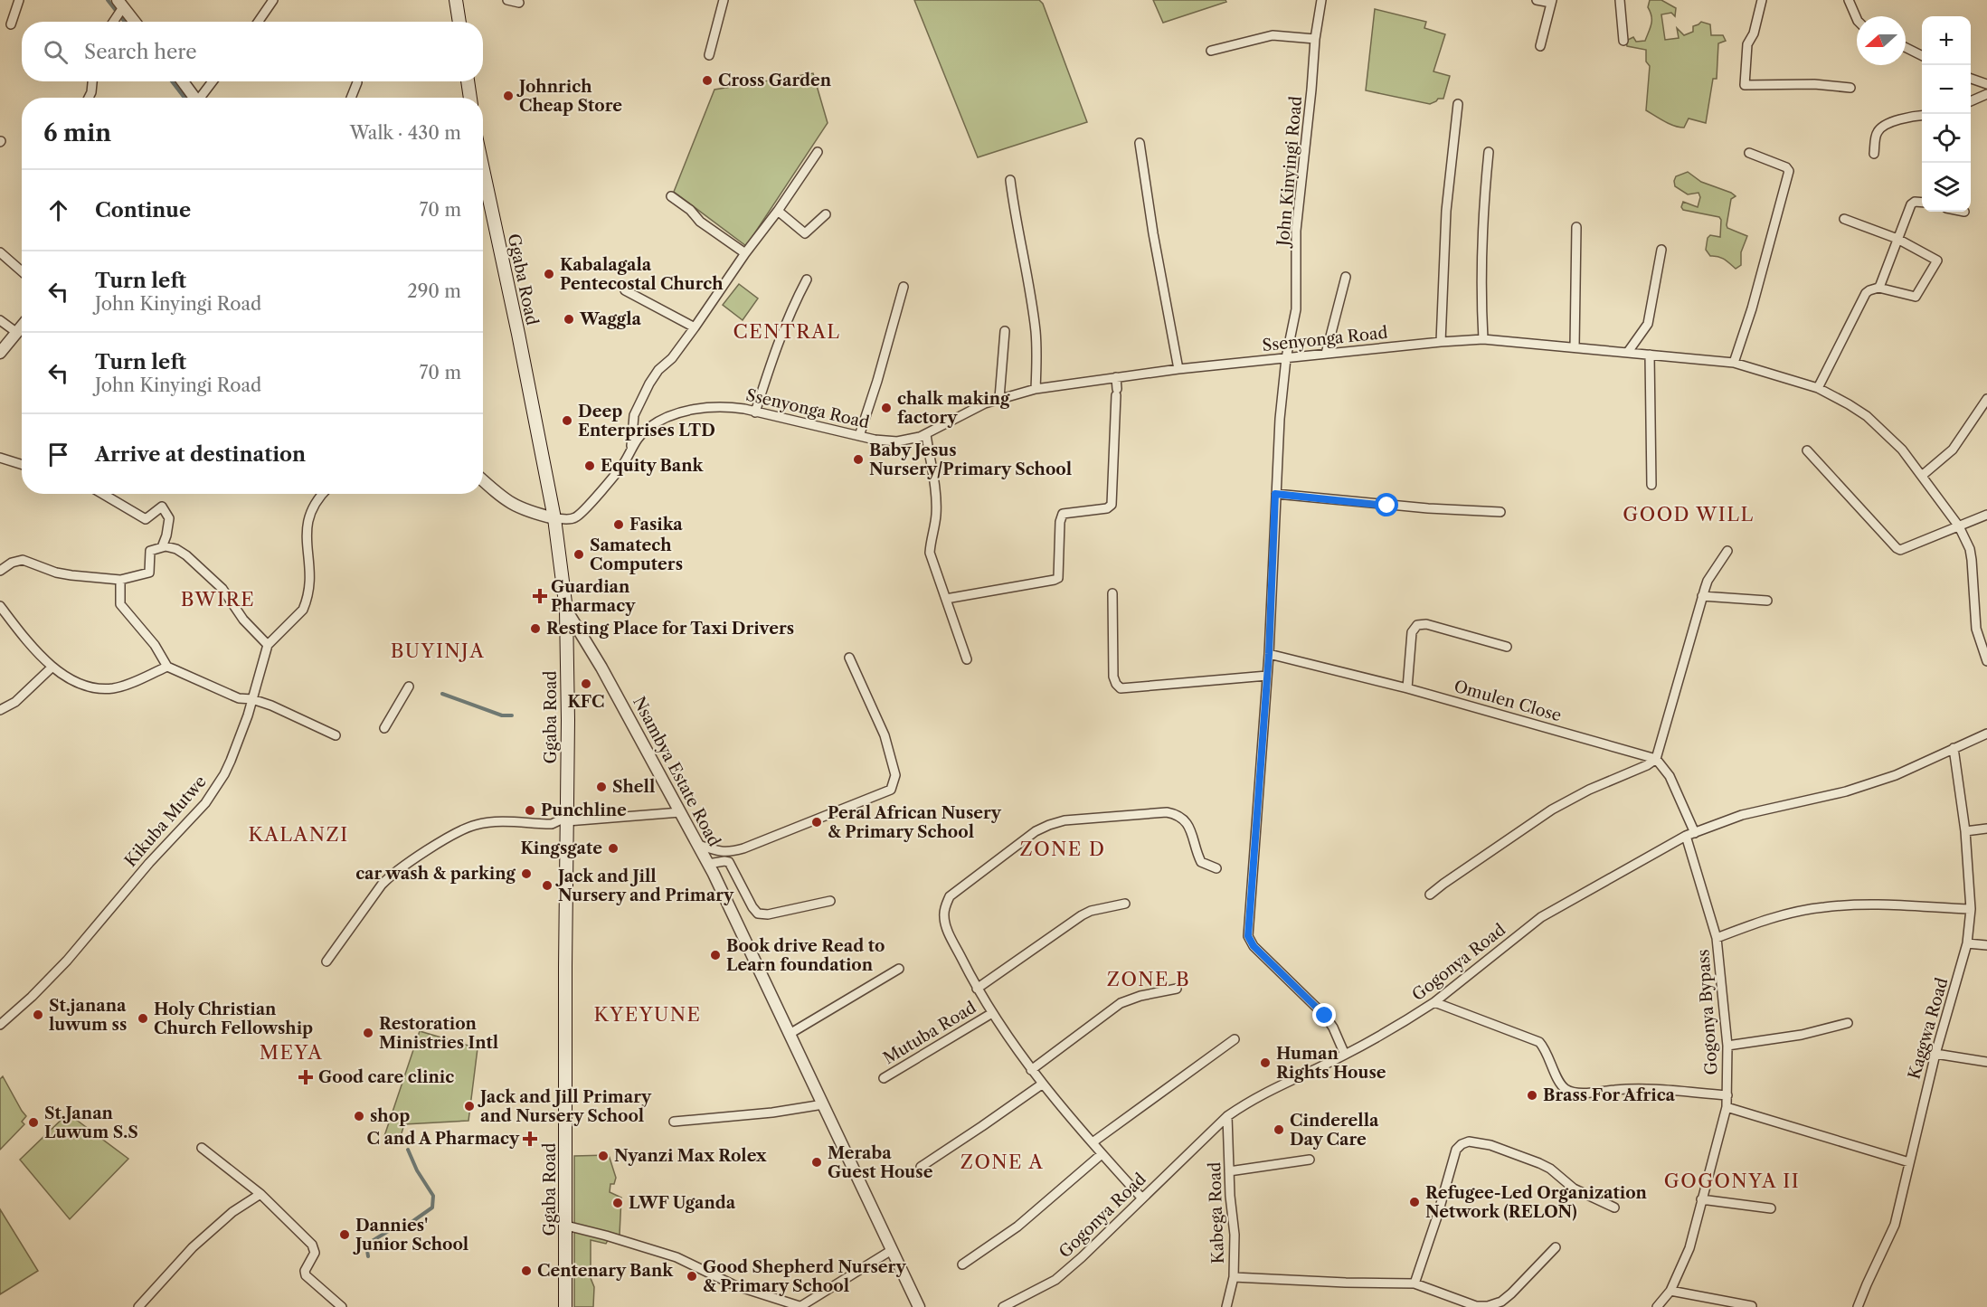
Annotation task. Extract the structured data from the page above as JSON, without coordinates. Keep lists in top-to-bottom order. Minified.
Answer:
{"streets":{"main road":["Ggaba Road"],"street":["John Kinyingi Road","Ssenyonga Road","Omulen Close","Nsambya Estate Road","Kikuba Mutwe","Gogonya Road","Gogonya Bypass","Kaggwa Road","Mutuba Road","Kabega Road"]},"crossings":[["John Kinyingi Road","Ssenyonga Road"],["John Kinyingi Road","Omulen Close"],["John Kinyingi Road","Gogonya Road"],["Ggaba Road","Ssenyonga Road"],["Ggaba Road","Nsambya Estate Road"],["Gogonya Road","Gogonya Bypass"],["Gogonya Road","Kaggwa Road"],["Gogonya Road","Kabega Road"]],"districts":["CENTRAL","GOOD WILL","BWIRE","BUYINJA","KALANZI","ZONE D","ZONE B","KYEYUNE","MEYA","ZONE A","GOGONYA II"],"places":{"other":["Cross Garden","Johnrich Cheap Store","Kabalagala Pentecostal Church","Waggla","chalk making factory","Deep Enterprises LTD","Baby Jesus Nursery/Primary School","Equity Bank","Fasika","Samatech Computers","Resting Place for Taxi Drivers","KFC","Shell","Punchline","Peral African Nusery & Primary School","Kingsgate","car wash & parking","Jack and Jill Nursery and Primary","Book drive Read to Learn foundation","St.janana luwum ss","Holy Christian Church Fellowship","Restoration Ministries Intl","Human Rights House","Brass For Africa","Jack and Jill Primary and Nursery School","shop","St.Janan Luwum S.S","Cinderella Day Care","Nyanzi Max Rolex","Meraba Guest House","Refugee-Led Organization Network (RELON)","LWF Uganda","Dannies' Junior School","Centenary Bank","Good Shepherd Nursery & Primary School"],"health":["Guardian Pharmacy","Good care clinic","C and A Pharmacy"]},"north":"left","page":{"map_buttons":["+","−"],"search":"Search here","heading":["6 min","Walk · 430 m"],"list":[["Continue","70 m"],["Turn left","John Kinyingi Road","290 m"],["Turn left","John Kinyingi Road","70 m"],"Arrive at destination"]}}
